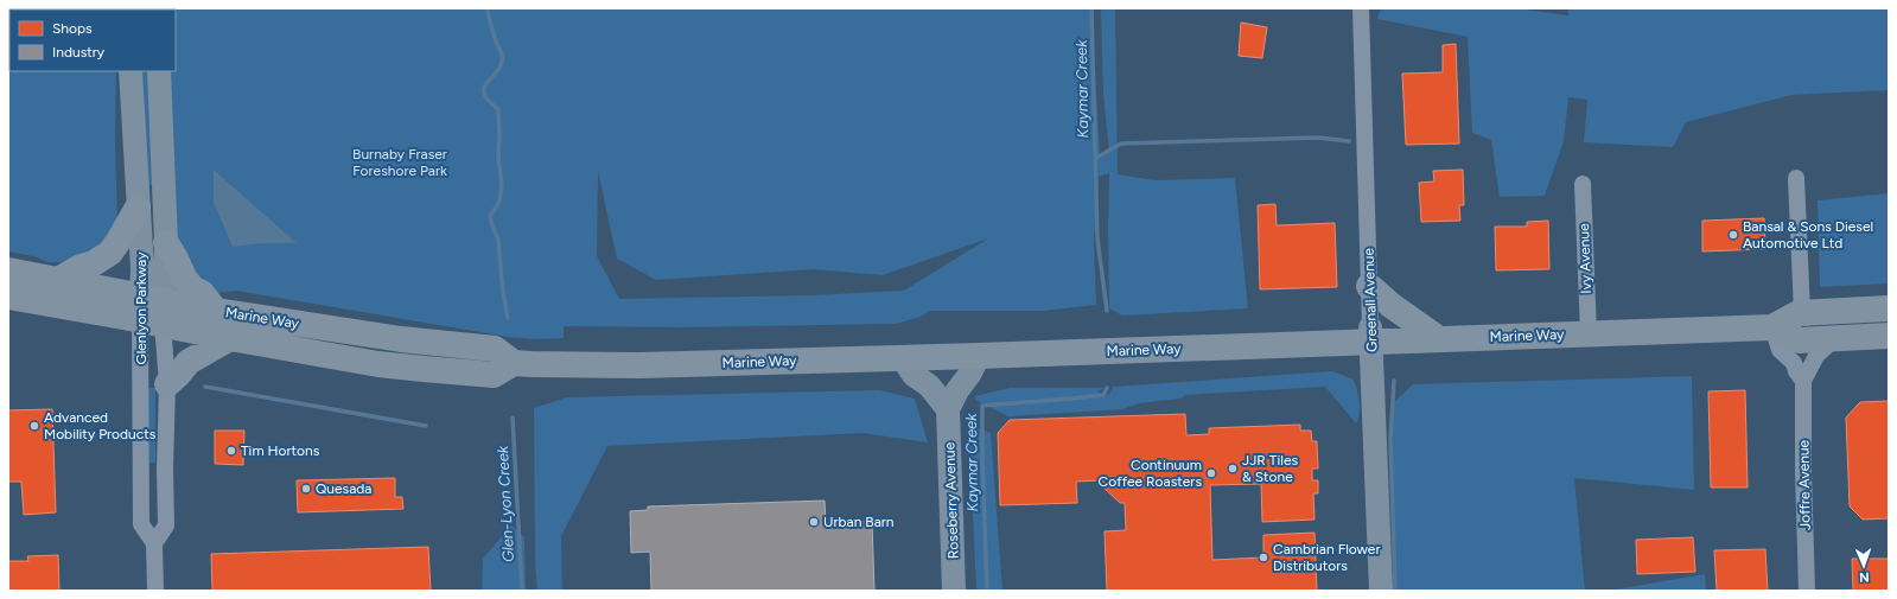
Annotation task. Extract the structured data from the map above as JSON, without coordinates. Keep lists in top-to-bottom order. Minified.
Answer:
{"streets":{"main road":["Marine Way"],"street":["Ivy Avenue","Greenall Avenue","Glenlyon Parkway","Joffre Avenue","Roseberry Avenue"]},"crossings":[["Ivy Avenue","Marine Way"],["Greenall Avenue","Marine Way"],["Glenlyon Parkway","Marine Way"],["Marine Way","Joffre Avenue"],["Marine Way","Roseberry Avenue"]],"water":["Kaymar Creek","Glen-Lyon Creek"],"parks":["Burnaby Fraser Foreshore Park"],"places":["Bansal & Sons Diesel Automotive Ltd","Advanced Mobility Products","Tim Hortons","JJR Tiles & Stone","Continuum Coffee Roasters","Quesada","Urban Barn","Cambrian Flower Distributors"],"legend":["Shops","Industry"],"north":"bottom"}
